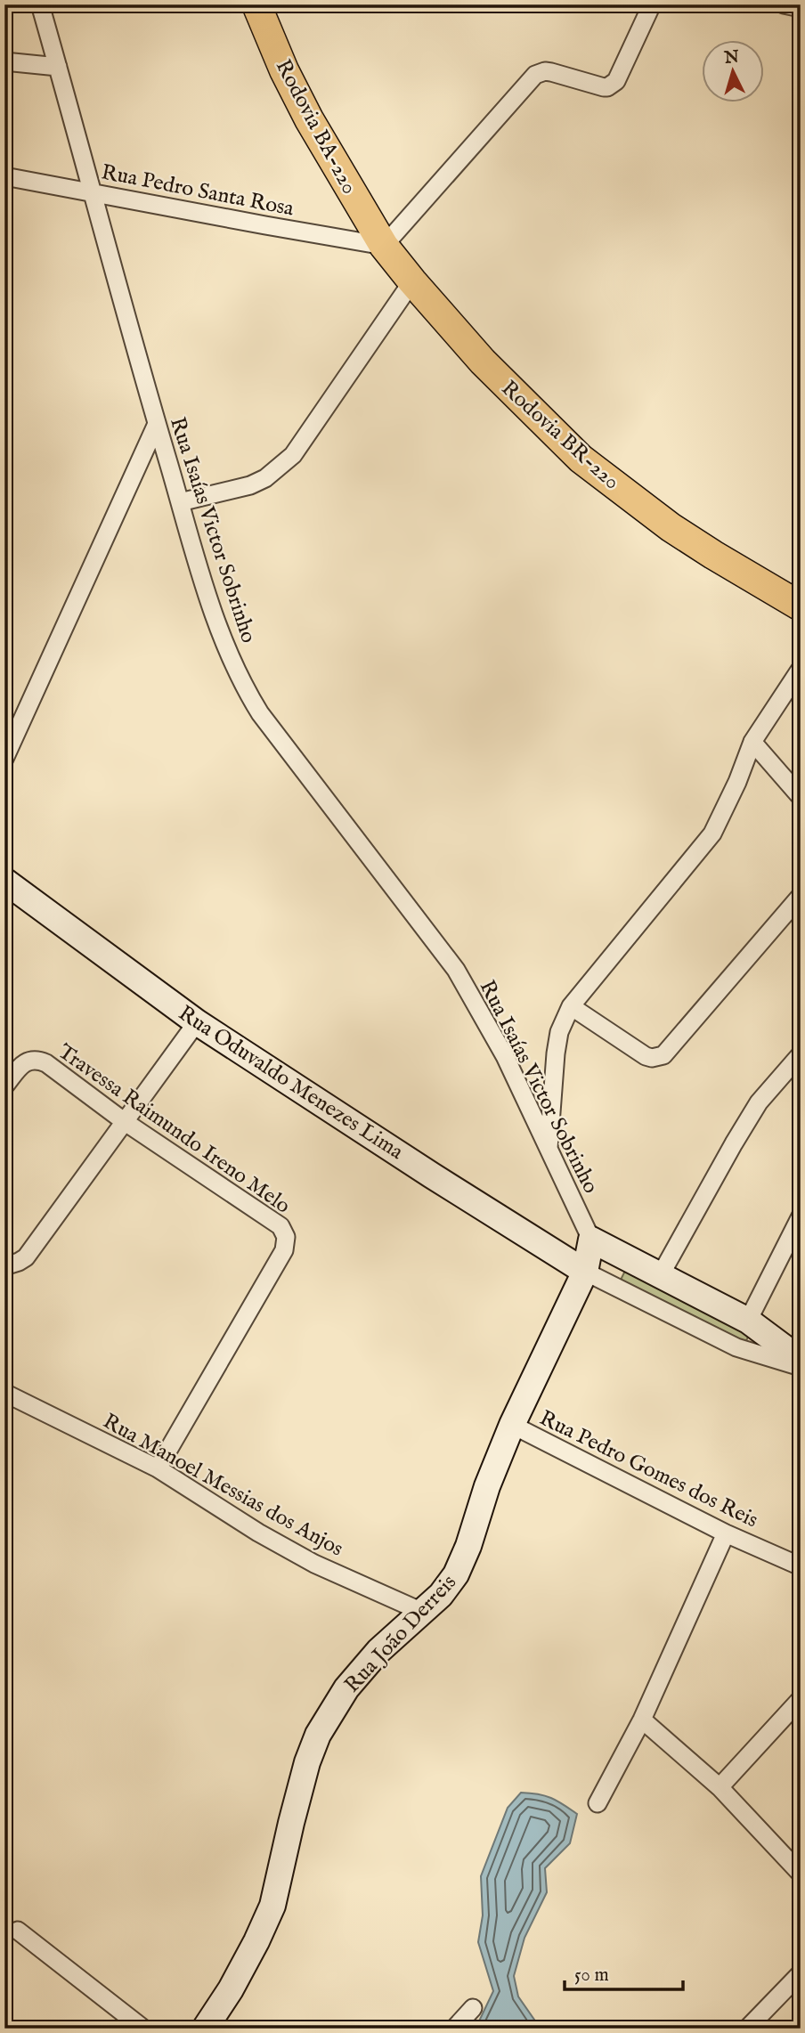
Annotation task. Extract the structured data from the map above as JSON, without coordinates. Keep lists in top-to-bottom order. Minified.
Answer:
{"streets":{"main road":["Rodovia BA-220","Rodovia BR-220"],"street":["Rua Pedro Santa Rosa","Rua Isaías Victor Sobrinho","Rua Oduvaldo Menezes Lima","Travessa Raimundo Ireno Melo","Rua Pedro Gomes dos Reis","Rua Manoel Messias dos Anjos","Rua João Derreis"]},"crossings":[["Rodovia BA-220","Rua Pedro Santa Rosa"],["Rodovia BA-220","Rodovia BR-220"],["Rua Pedro Santa Rosa","Rodovia BR-220"],["Rua Pedro Santa Rosa","Rua Isaías Victor Sobrinho"],["Rua Isaías Victor Sobrinho","Rua João Derreis"],["Rua Oduvaldo Menezes Lima","Rua João Derreis"],["Travessa Raimundo Ireno Melo","Rua Manoel Messias dos Anjos"],["Rua Pedro Gomes dos Reis","Rua João Derreis"],["Rua Manoel Messias dos Anjos","Rua João Derreis"]],"scale_bar":"50 m","north":"top"}
